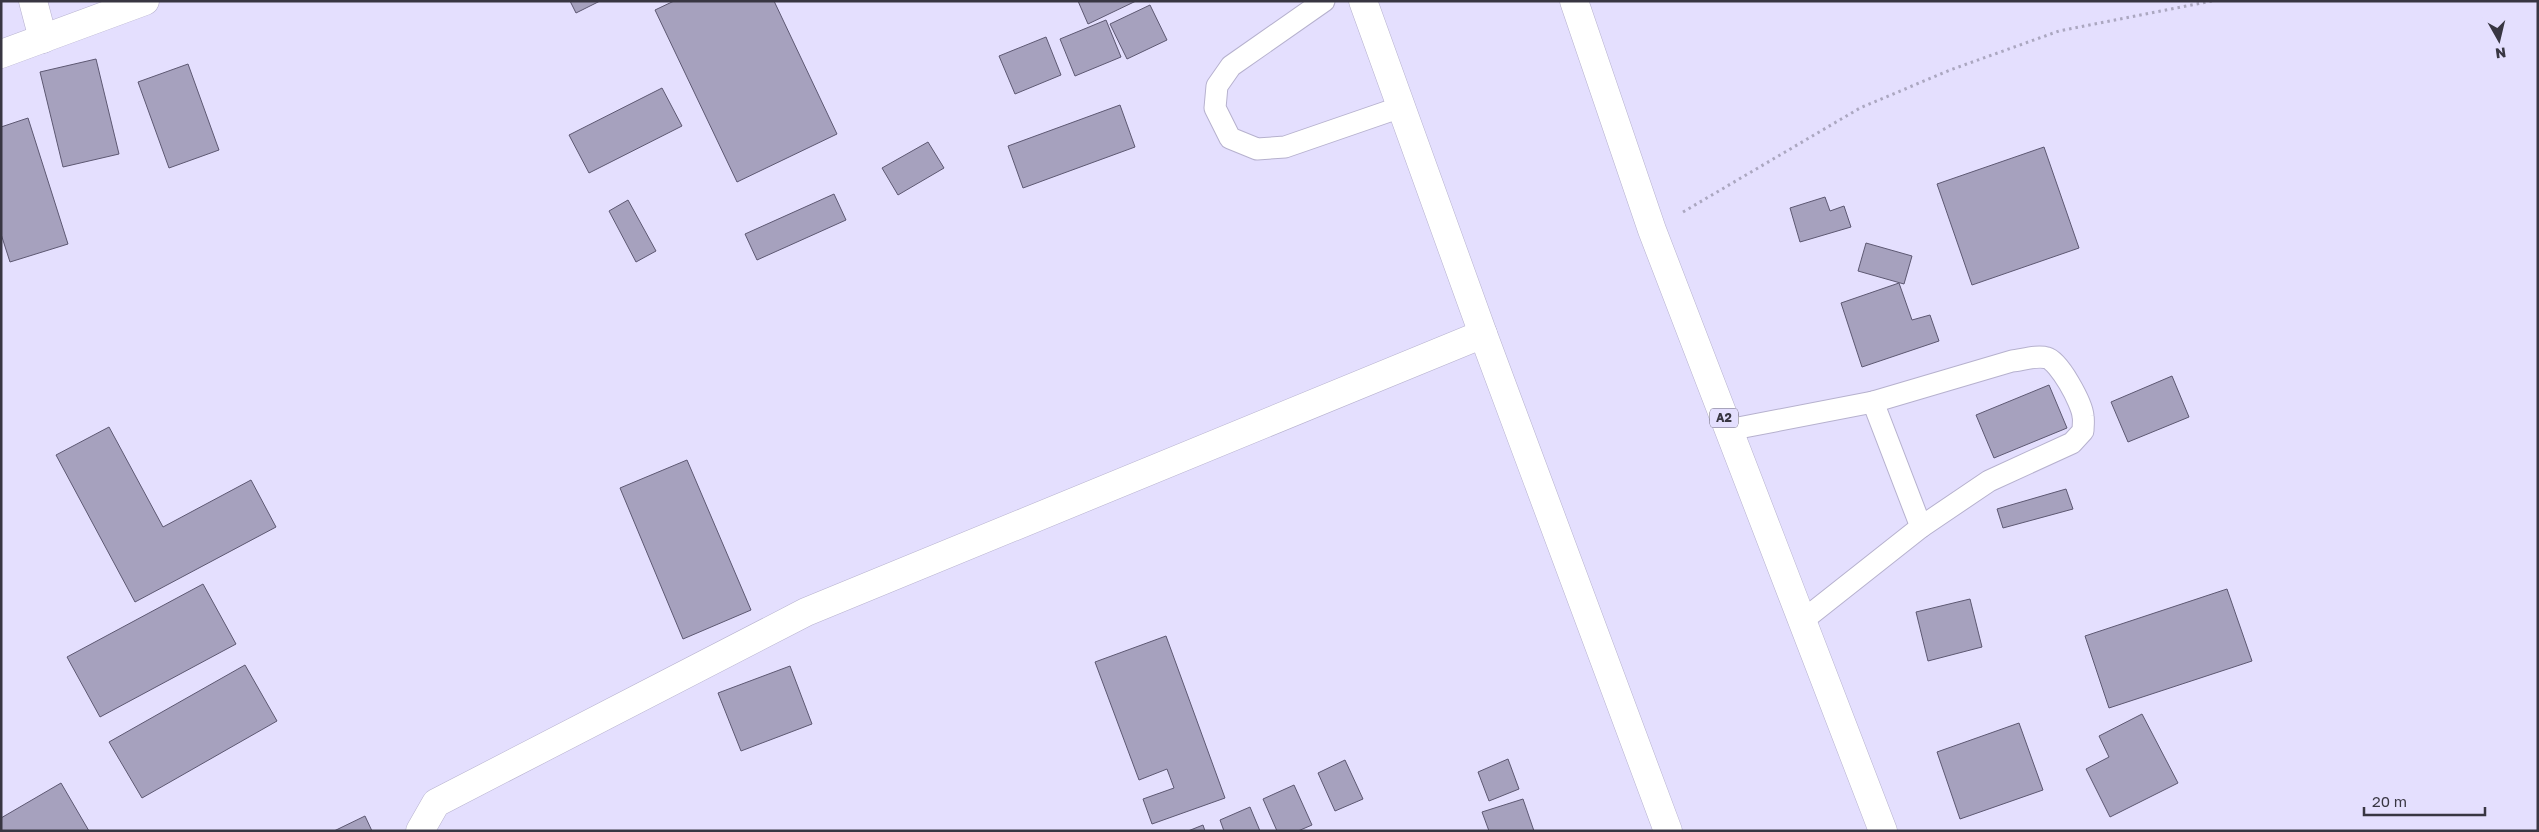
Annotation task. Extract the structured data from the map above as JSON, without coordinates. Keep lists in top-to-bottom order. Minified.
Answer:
{"streets":{"main road":["A2"]},"scale_bar":"20 m","north":"bottom"}
